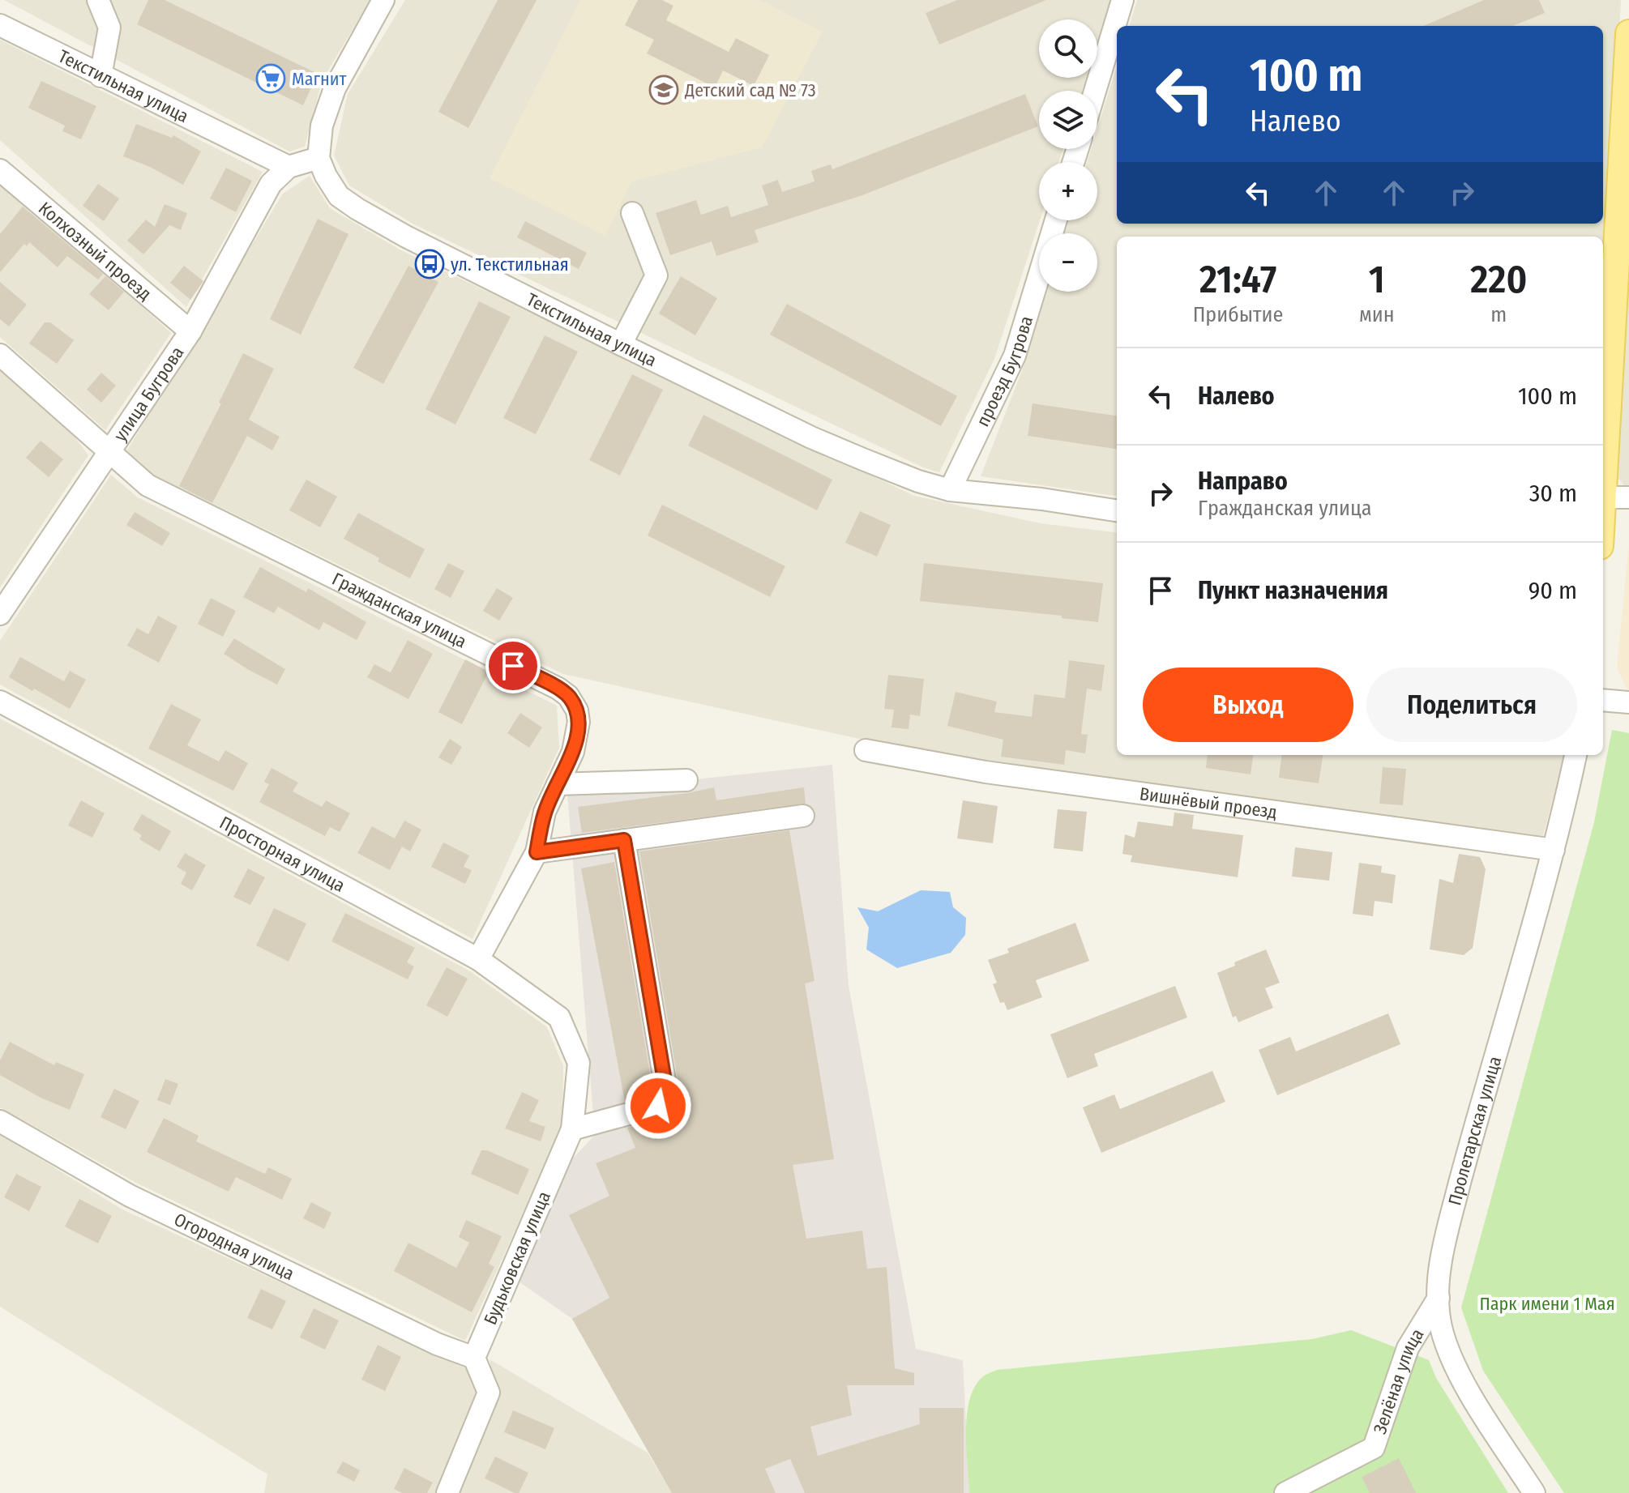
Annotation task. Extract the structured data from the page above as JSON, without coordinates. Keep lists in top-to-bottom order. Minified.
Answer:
{"streets":{"street":["Текстильная улица","Колхозный проезд","проезд Бугрова","улица Бугрова","Гражданская улица","Вишнёвый проезд","Просторная улица","Пролетарская улица","Огородная улица","Будьковская улица","Зелёная улица"]},"crossings":[["Текстильная улица","проезд Бугрова"],["Текстильная улица","улица Бугрова"],["Колхозный проезд","улица Бугрова"],["улица Бугрова","Гражданская улица"],["Гражданская улица","Просторная улица"],["Вишнёвый проезд","Пролетарская улица"],["Просторная улица","Будьковская улица"],["Пролетарская улица","Зелёная улица"],["Огородная улица","Будьковская улица"]],"parks":["Парк имени 1 Мая"],"places":{"supermarket":["Магнит"],"school or university":["Детский сад № 73"],"bus stop":["ул. Текстильная"]},"page":{"map_buttons":["+","−"],"turn":["100 m","Налево"],"eta":["21:47","Прибытие","1","мин","220","m"],"list":[{"name":"Налево","value":"100 m"},{"name":"Направо","note":"Гражданская улица","value":"30 m"},{"name":"Пункт назначения","value":"90 m"}],"buttons":["Выход","Поделиться"]}}
